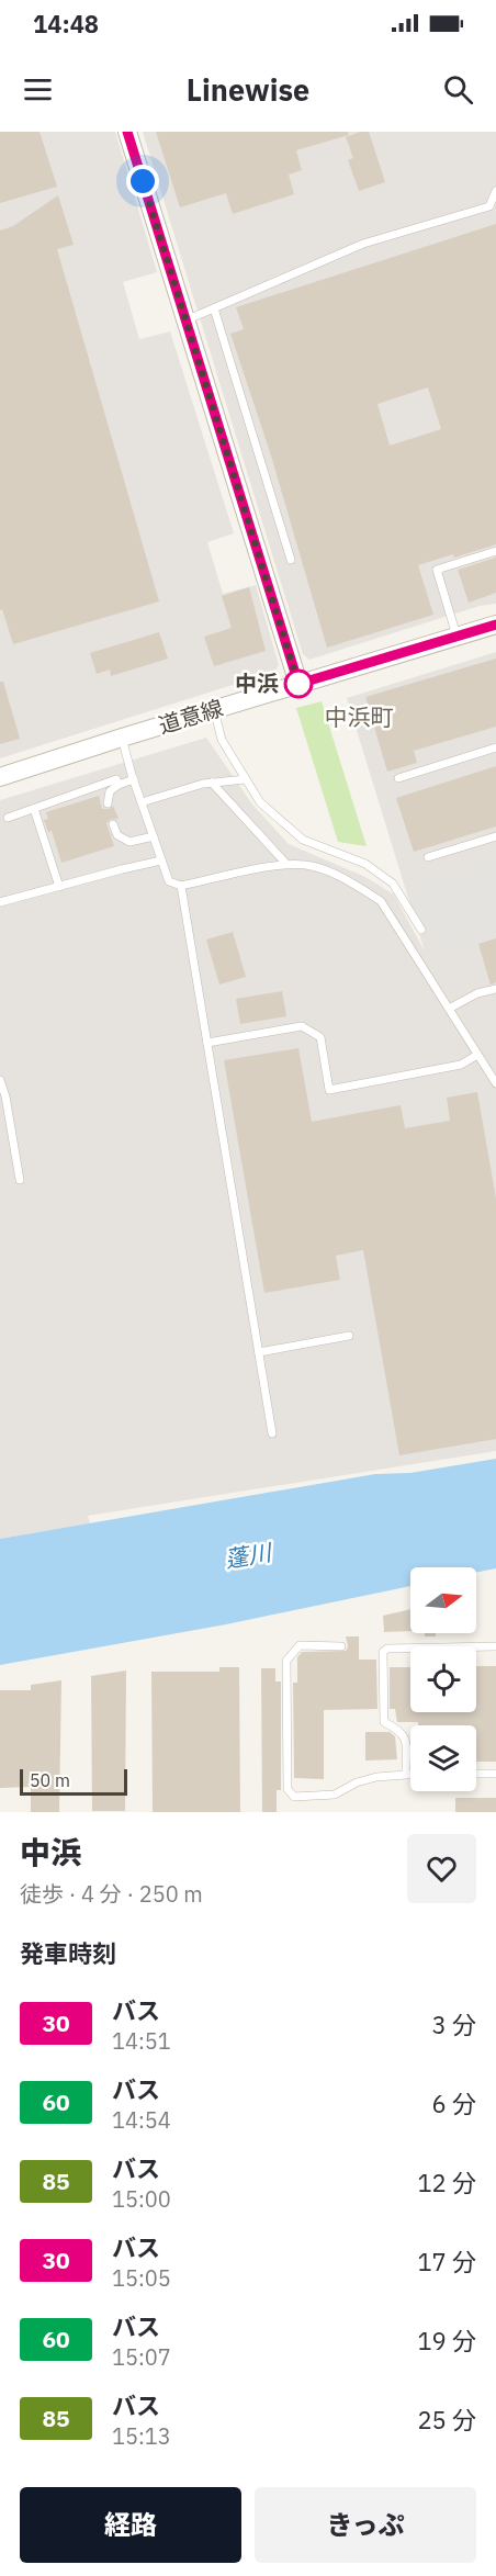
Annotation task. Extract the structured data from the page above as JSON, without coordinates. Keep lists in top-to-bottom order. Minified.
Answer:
{"streets":{"street":["道意線"]},"districts":["中浜町"],"water":["蓬川"],"places":["中浜"],"lines":["bus line 30"],"scale_bar":"50 m","north":"right","page":{"status":"14:48","header":"Linewise","scale":"50 m","heading":[["中浜","徒歩 · 4 分 · 250 m"],"発車時刻"],"list":[{"mark":"30","name":"バス","note":"14:51","value":"3 分"},{"mark":"60","name":"バス","note":"14:54","value":"6 分"},{"mark":"85","name":"バス","note":"15:00","value":"12 分"},{"mark":"30","name":"バス","note":"15:05","value":"17 分"},{"mark":"60","name":"バス","note":"15:07","value":"19 分"},{"mark":"85","name":"バス","note":"15:13","value":"25 分"}],"buttons":["経路","きっぷ"]}}
